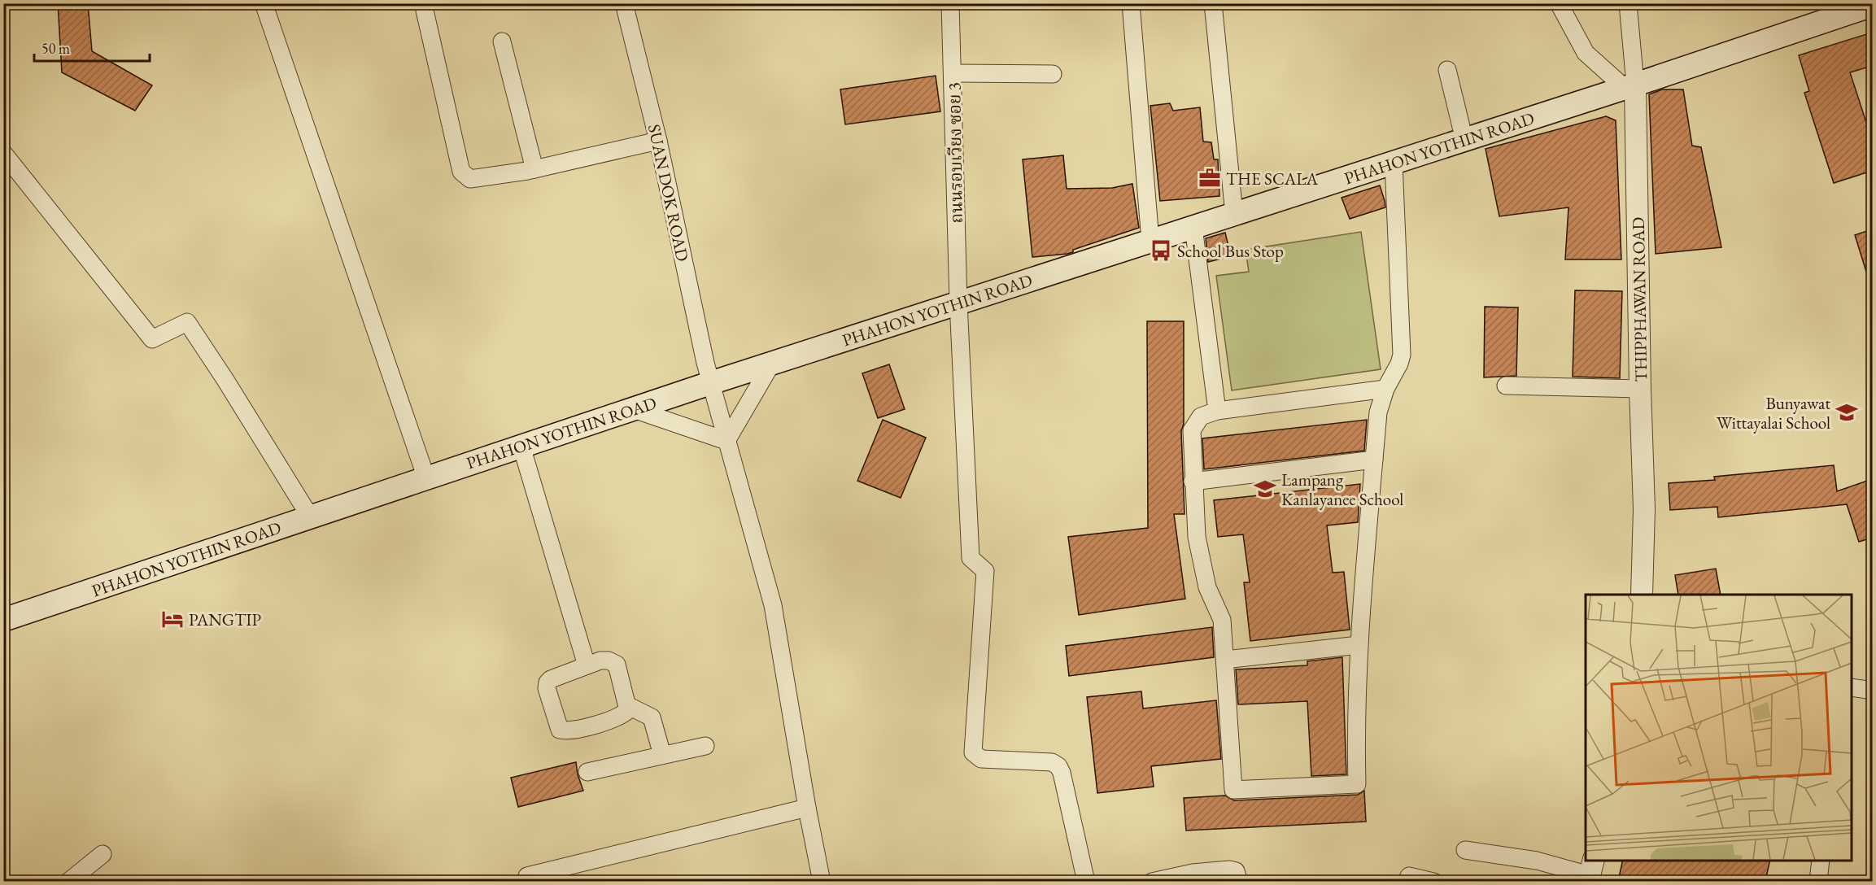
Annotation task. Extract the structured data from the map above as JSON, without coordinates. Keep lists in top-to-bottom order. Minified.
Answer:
{"streets":{"main road":["PHAHON YOTHIN ROAD"],"street":["ถนนรอบเวียง ซอย 3","SUAN DOK ROAD","THIPPHAWAN ROAD"]},"crossings":[["PHAHON YOTHIN ROAD","ถนนรอบเวียง ซอย 3"],["PHAHON YOTHIN ROAD","SUAN DOK ROAD"],["PHAHON YOTHIN ROAD","THIPPHAWAN ROAD"]],"places":{"office":["THE SCALA"],"bus stop":["School Bus Stop"],"school or university":["Bunyawat Wittayalai School","Lampang Kanlayanee School"],"hotel":["PANGTIP"]},"scale_bar":"50 m"}
